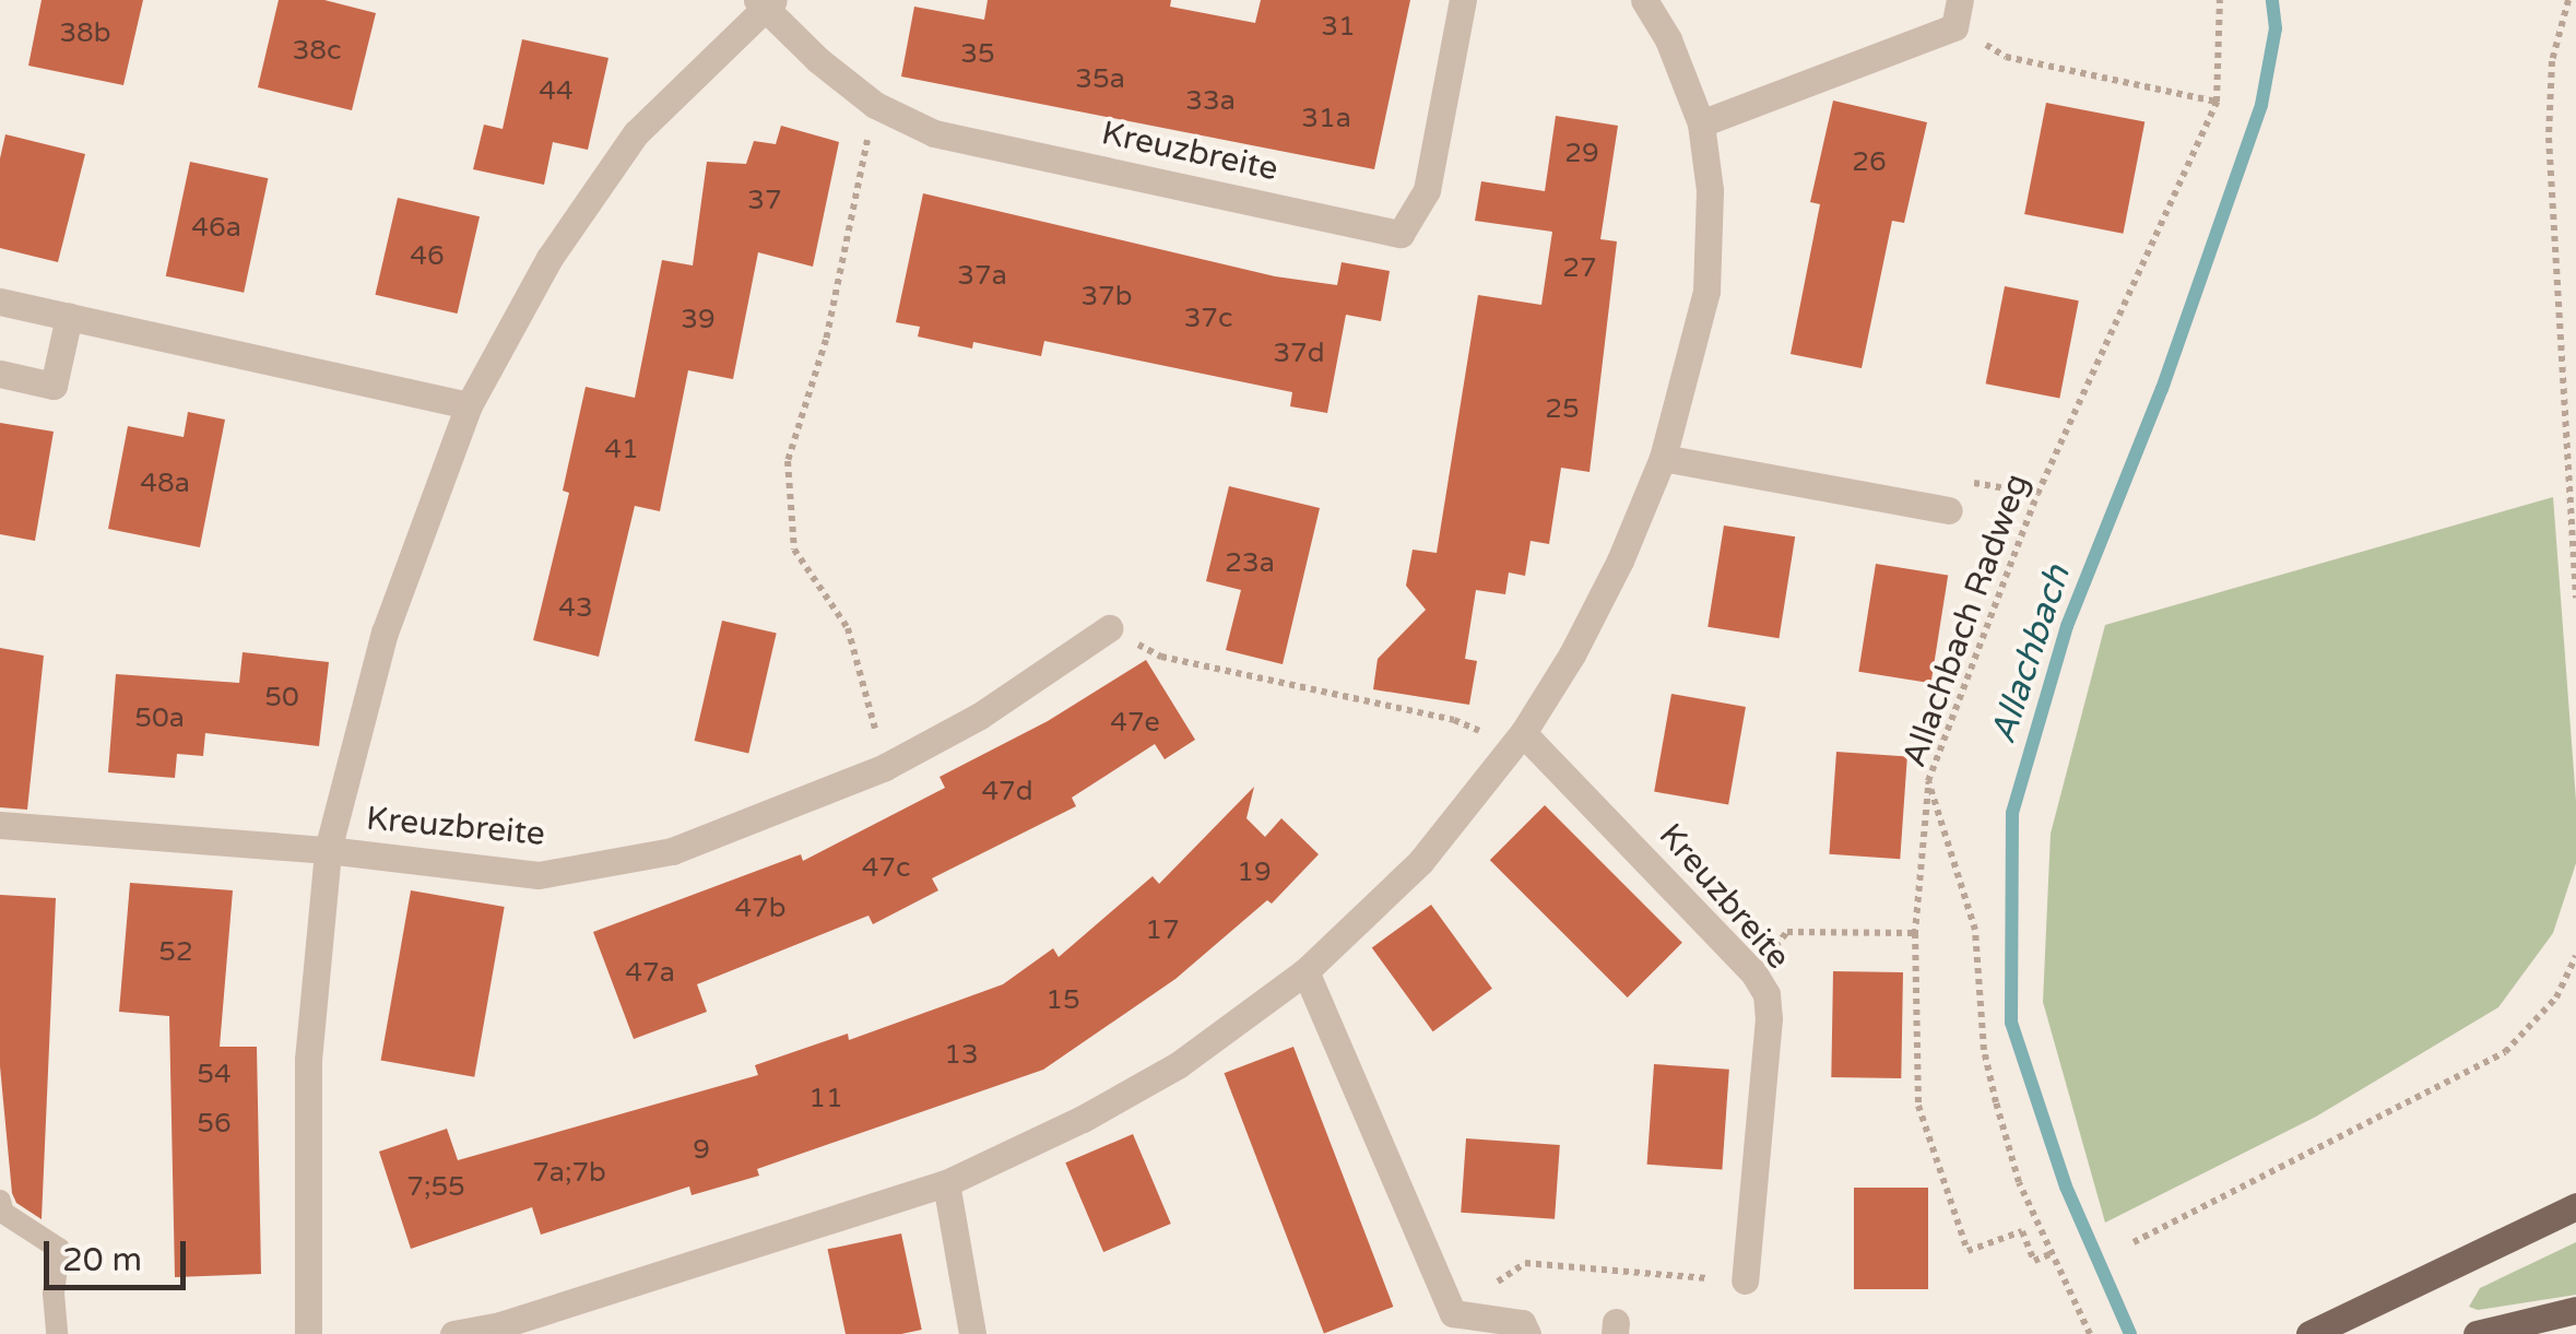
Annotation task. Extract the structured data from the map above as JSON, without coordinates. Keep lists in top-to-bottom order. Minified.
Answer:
{"streets":{"street":["Kreuzbreite"],"path":["Allachbach Radweg"]},"water":["Allachbach"],"house_numbers":["31","38b","38c","35","35a","44","33a","31a","29","26","37","46a","46","27","37a","37b","37c","39","37d","25","41","48a","23a","43","50","50a","47e","47d","47c","19","47b","17","52","47a","15","13","54","11","56","9","7a;7b","7;55"],"scale_bar":"20 m"}
